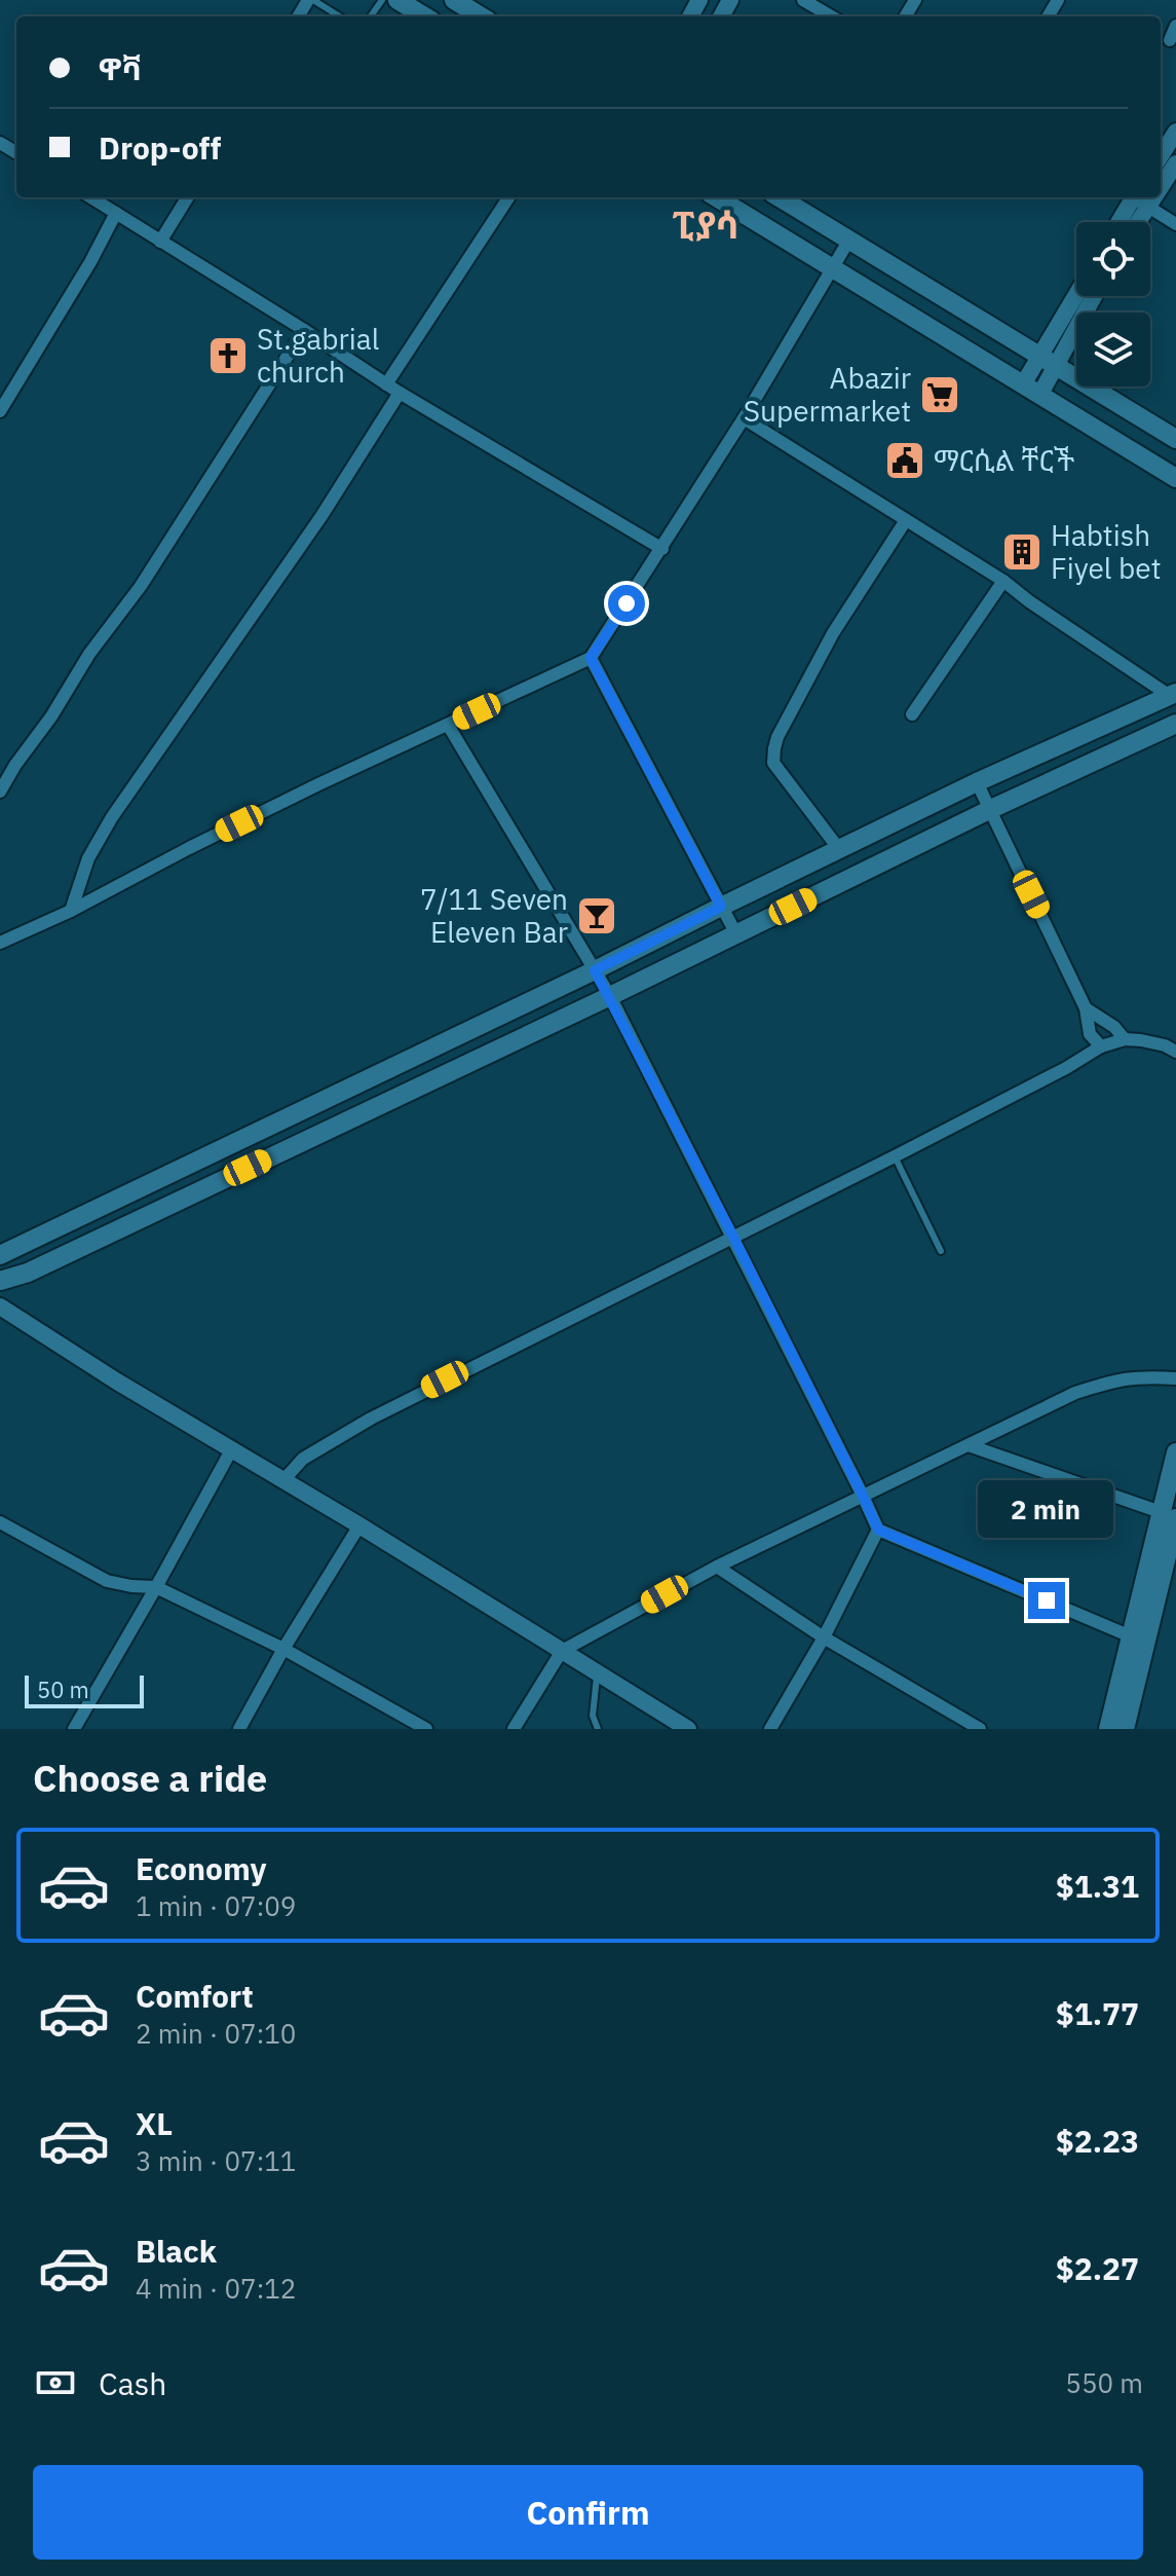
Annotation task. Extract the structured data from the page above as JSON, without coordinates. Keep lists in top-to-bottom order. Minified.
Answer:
{"districts":["ፒያሳ"],"places":{"church":["St.gabrial church"],"supermarket":["Abazir Supermarket"],"public building":["ማርሲል ቸርች"],"building":["Habtish Fiyel bet"],"bar":["7/11 Seven Eleven Bar"]},"scale_bar":"50 m","page":{"banner":["ዋቫ","Drop-off"],"bubble":"2 min","scale":"50 m","heading":"Choose a ride","list":[{"name":"Economy","note":"1 min · 07:09","value":"$1.31"},{"name":"Comfort","note":"2 min · 07:10","value":"$1.77"},{"name":"XL","note":"3 min · 07:11","value":"$2.23"},{"name":"Black","note":"4 min · 07:12","value":"$2.27"}],"pay":["Cash","550 m"],"buttons":"Confirm"}}
